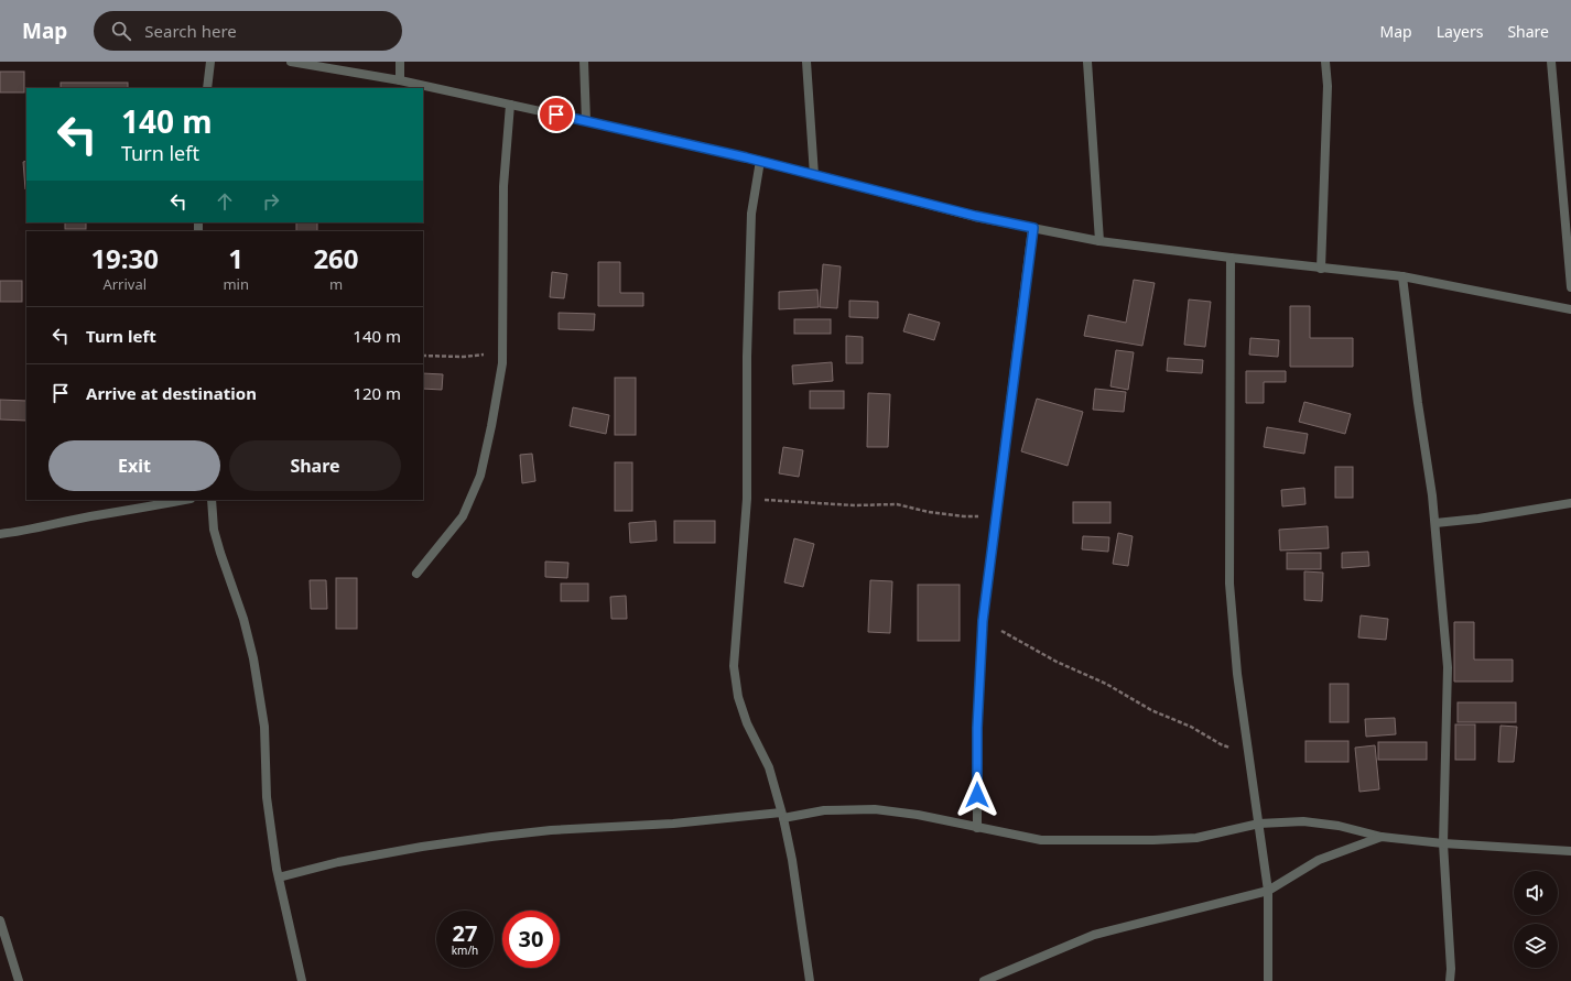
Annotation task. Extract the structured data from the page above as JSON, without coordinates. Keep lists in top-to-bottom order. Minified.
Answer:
{"page":{"header":"Map","search":"Search here","nav":["Map","Layers","Share"],"turn":["140 m","Turn left"],"eta":["19:30","Arrival","1","min","260","m"],"list":[{"name":"Turn left","value":"140 m"},{"name":"Arrive at destination","value":"120 m"}],"buttons":["Exit","Share"],"speed":"27 km/h","limit":"30"}}
